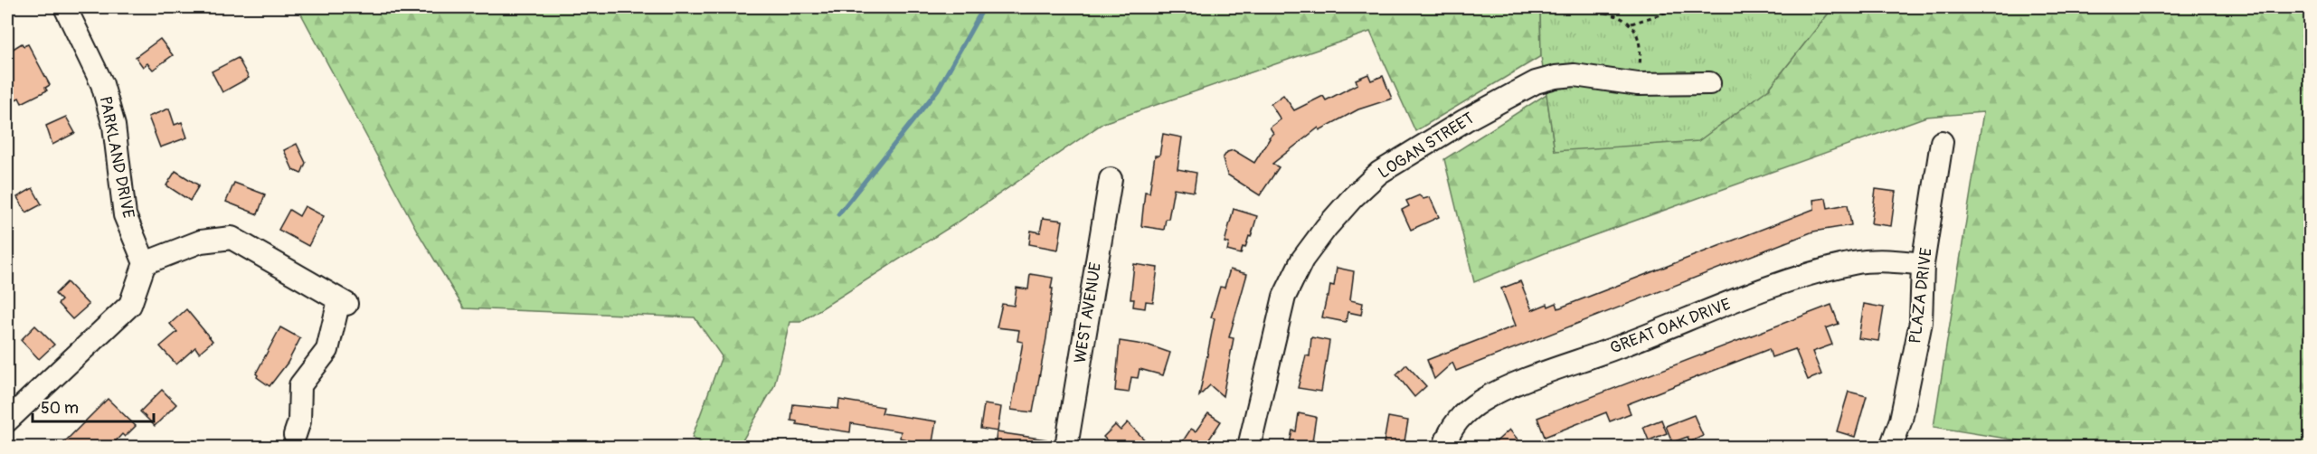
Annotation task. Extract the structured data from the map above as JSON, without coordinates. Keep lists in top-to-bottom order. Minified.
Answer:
{"streets":{"street":["LOGAN STREET","PARKLAND DRIVE","PLAZA DRIVE","WEST AVENUE","GREAT OAK DRIVE"]},"crossings":[["PLAZA DRIVE","GREAT OAK DRIVE"]],"scale_bar":"50 m"}
